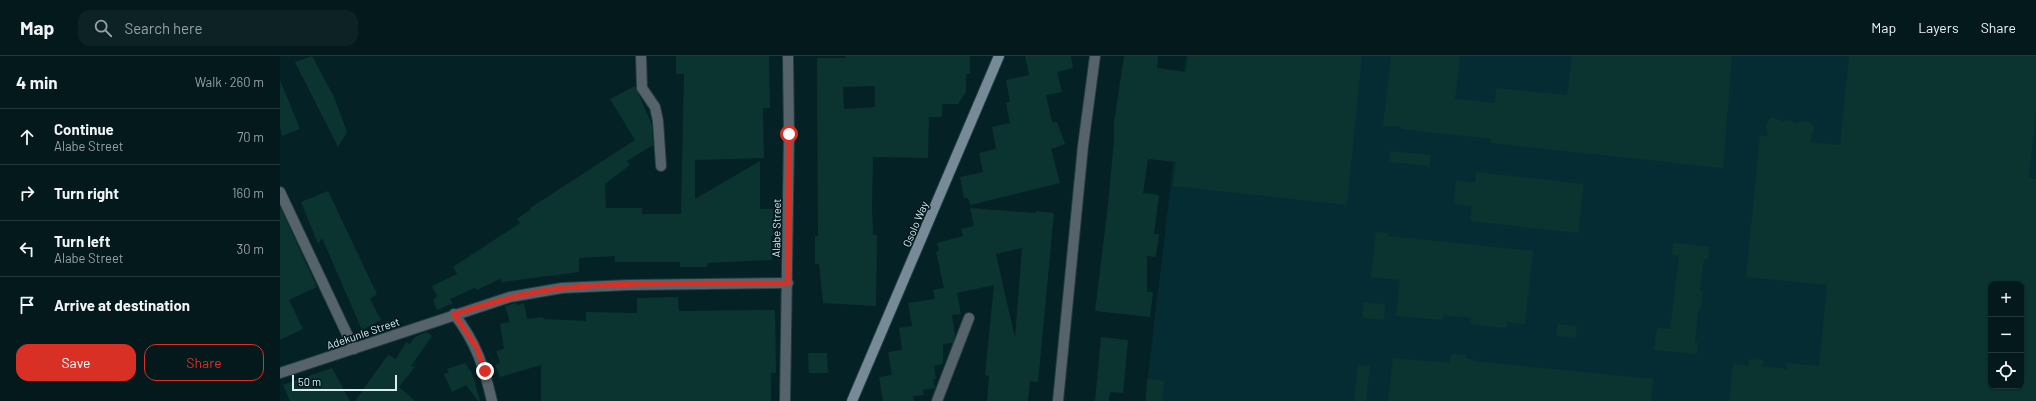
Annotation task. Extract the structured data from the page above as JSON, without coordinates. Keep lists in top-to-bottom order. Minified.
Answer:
{"streets":{"main road":["Osolo Way"],"street":["Alabe Street","Adekunle Street"]},"crossings":[["Alabe Street","Adekunle Street"]],"scale_bar":"50 m","page":{"header":"Map","search":"Search here","nav":["Map","Layers","Share"],"heading":["4 min","Walk · 260 m"],"list":[["Continue","Alabe Street","70 m"],["Turn right","160 m"],["Turn left","Alabe Street","30 m"],"Arrive at destination"],"map_buttons":["+","−"],"buttons":["Save","Share"],"scale":"50 m"}}
